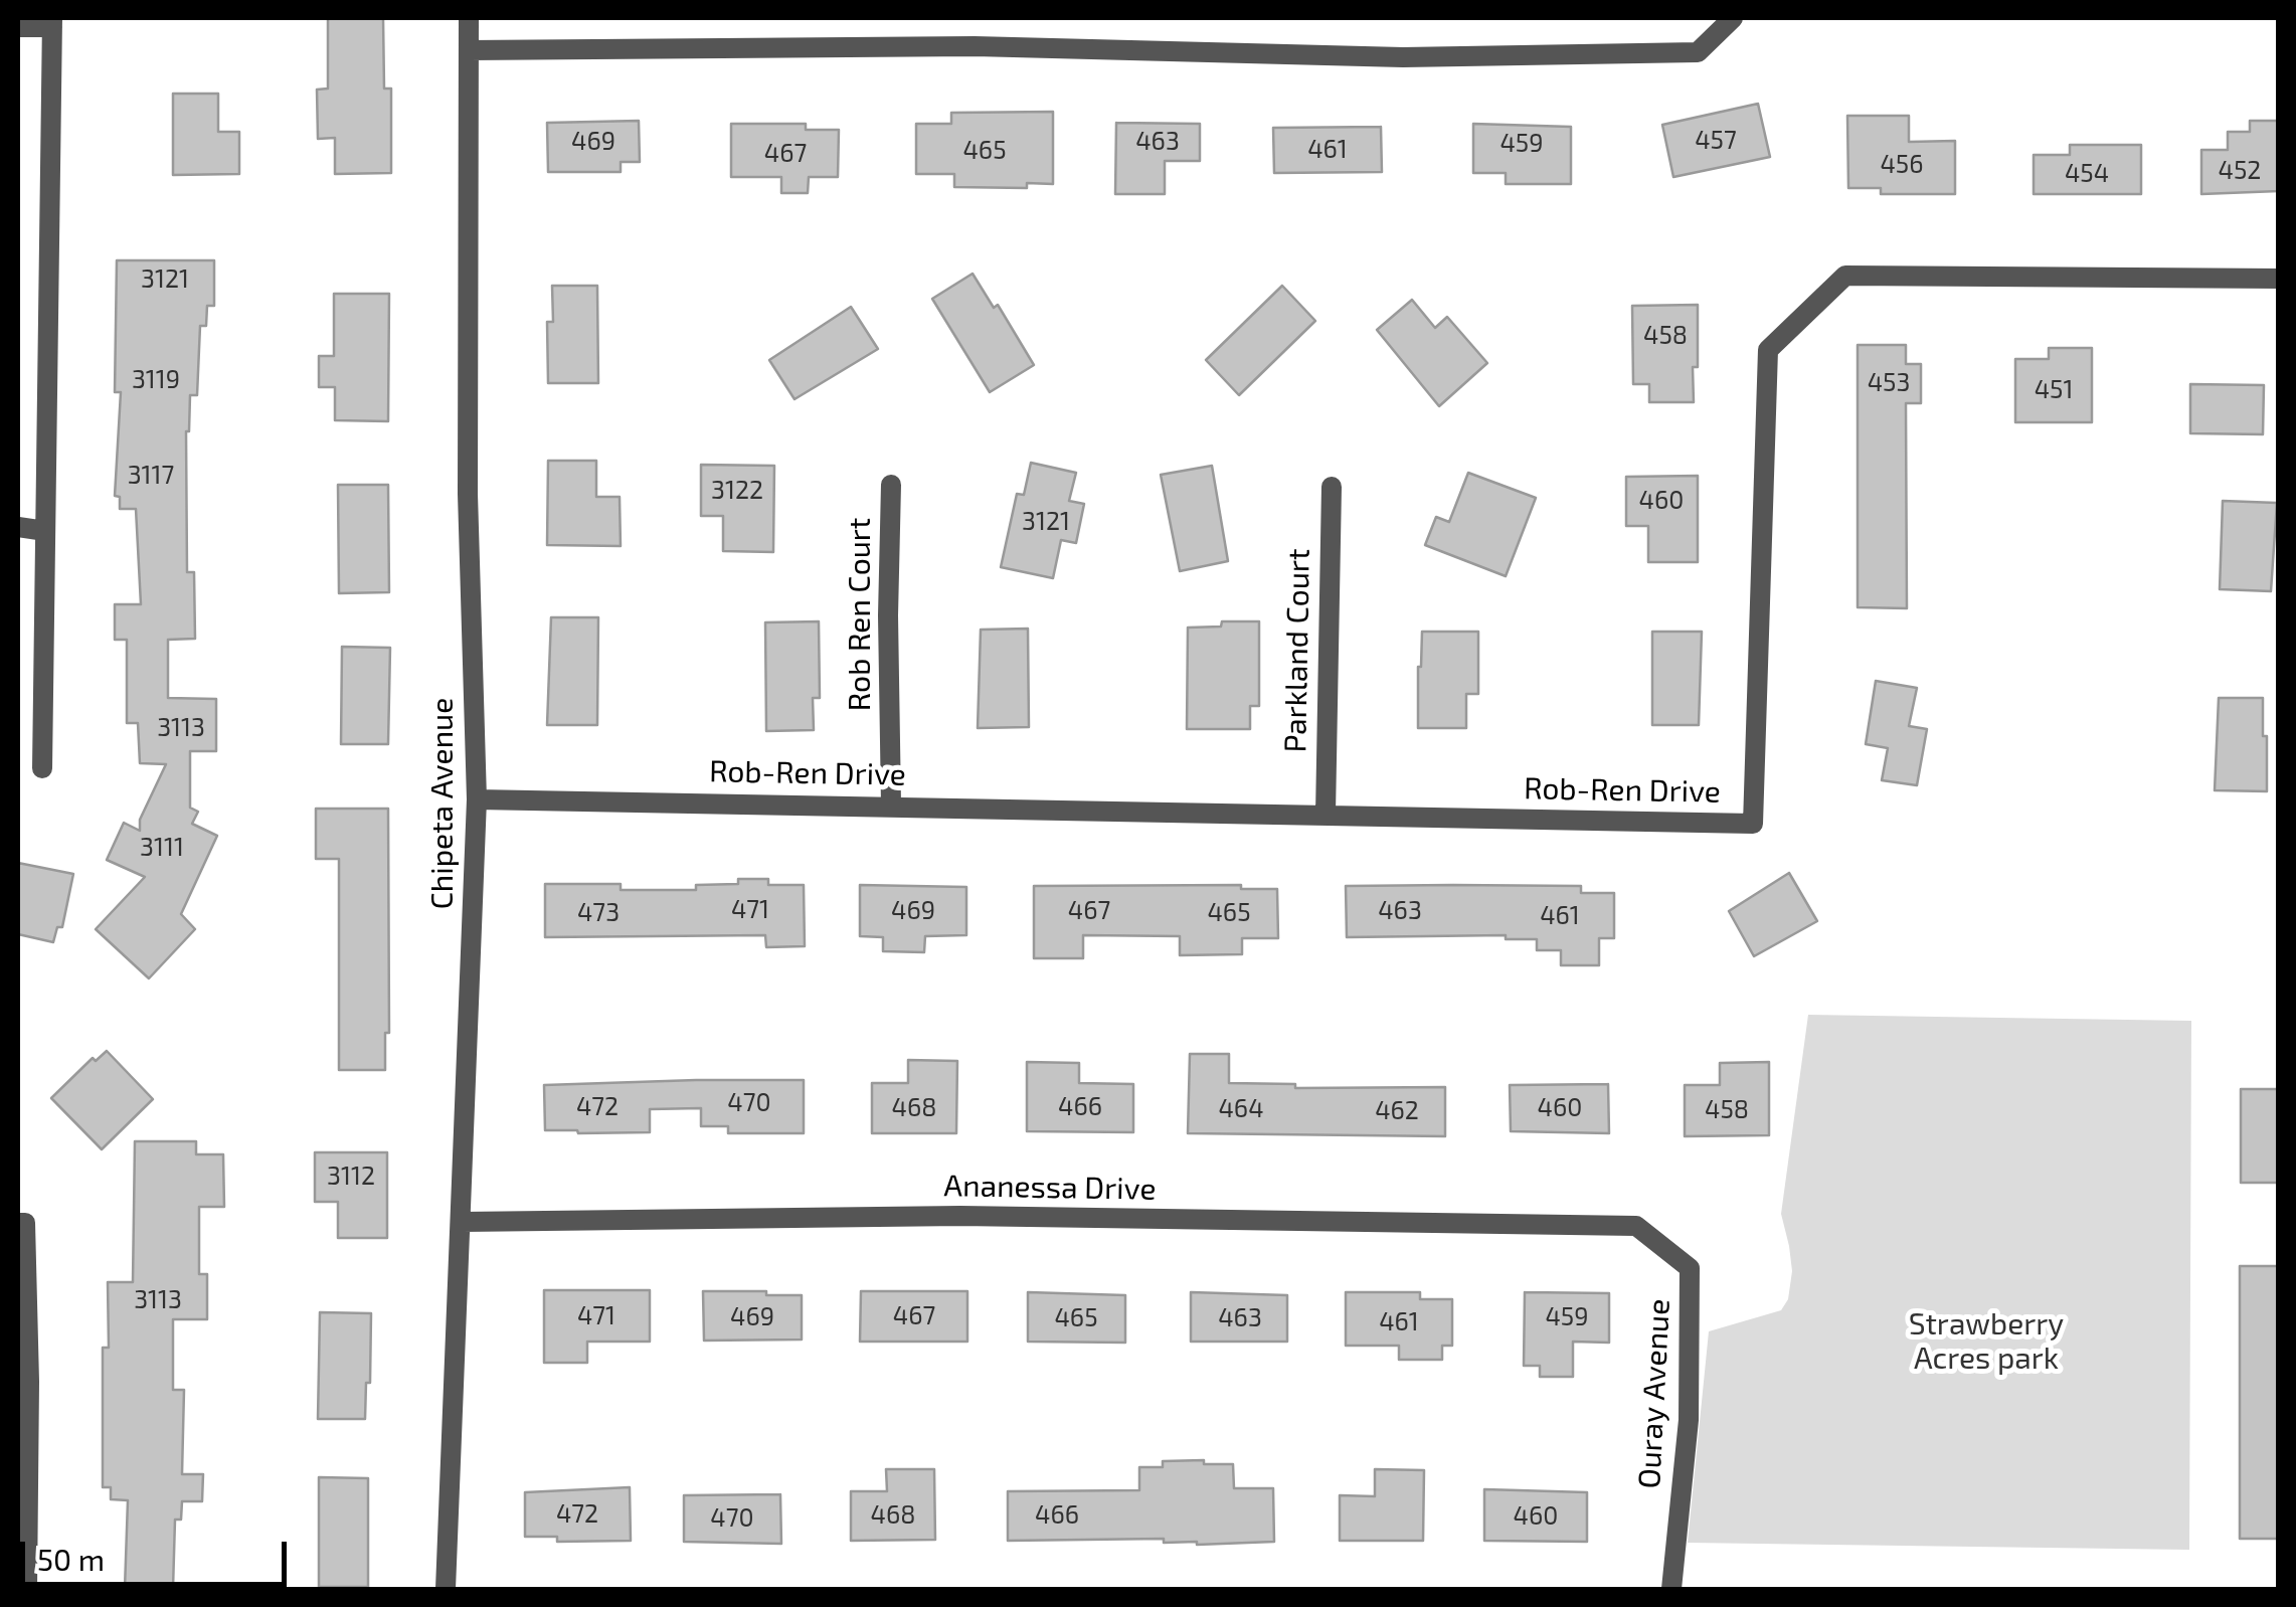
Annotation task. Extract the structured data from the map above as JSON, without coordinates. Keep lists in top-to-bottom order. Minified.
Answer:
{"streets":{"street":["Rob Ren Court","Parkland Court","Rob-Ren Drive","Chipeta Avenue","Ananessa Drive","Ouray Avenue"]},"crossings":[["Rob Ren Court","Rob-Ren Drive"],["Parkland Court","Rob-Ren Drive"],["Rob-Ren Drive","Chipeta Avenue"],["Chipeta Avenue","Ananessa Drive"],["Ananessa Drive","Ouray Avenue"]],"parks":["Strawberry Acres park"],"house_numbers":["457","469","463","459","461","465","467","456","452","454","3121","458","3119","453","451","3117","3122","460","3121","3113","3111","471","469","467","463","473","465","461","470","472","466","468","460","464","458","462","3112","3113","471","467","469","459","465","463","461","472","468","466","460","470"],"scale_bar":"50 m"}
